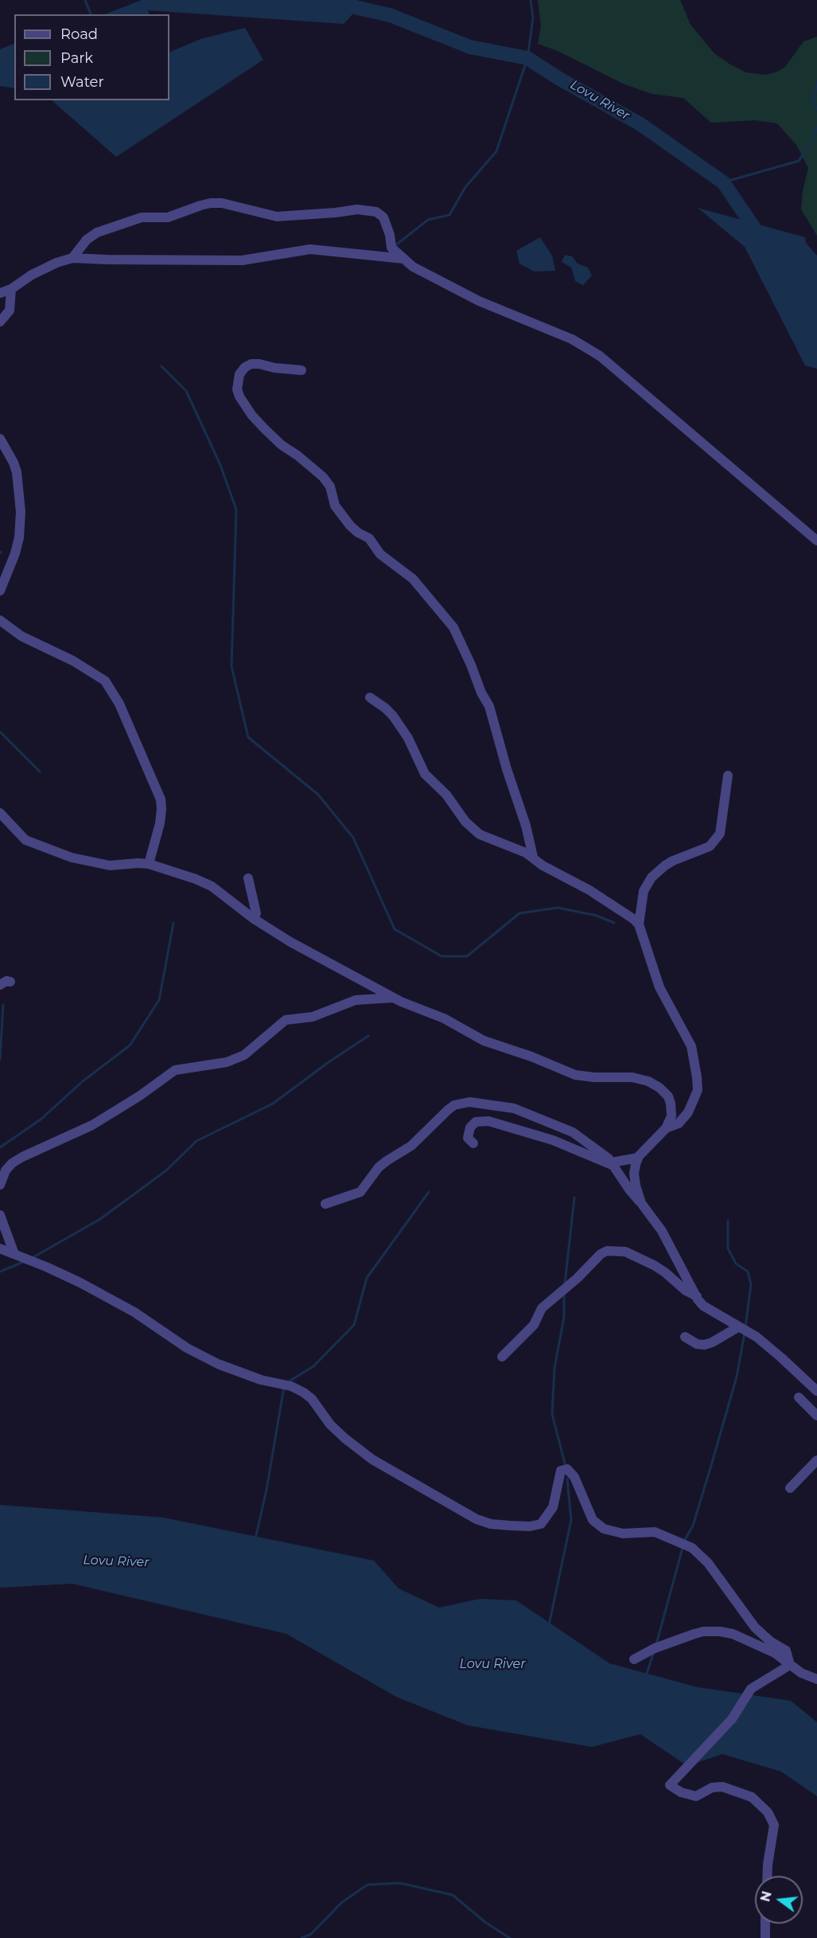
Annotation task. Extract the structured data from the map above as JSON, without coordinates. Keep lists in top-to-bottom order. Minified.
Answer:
{"water":["Lovu River"],"legend":["Road","Park","Water"],"north":"left"}
